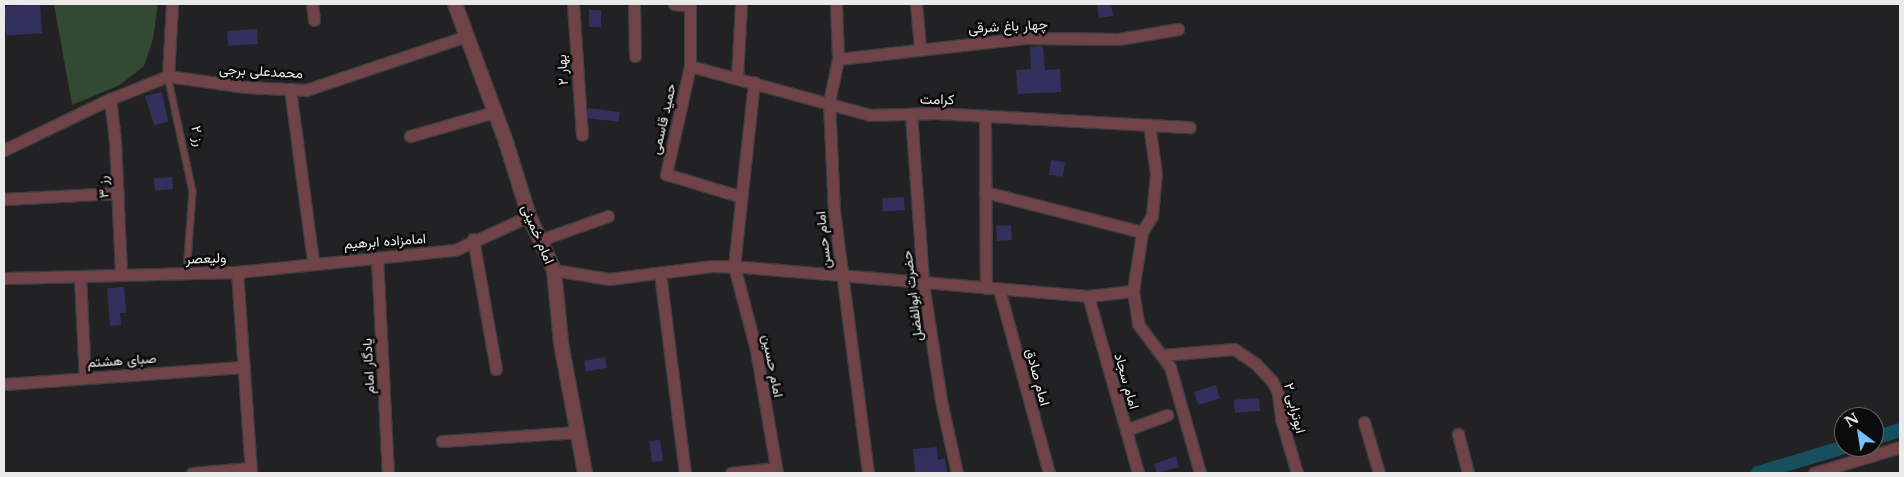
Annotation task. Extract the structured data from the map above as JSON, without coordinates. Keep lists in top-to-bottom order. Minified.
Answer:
{"streets":{"street":["چهار باغ شرقی","بهار ۲","محمدعلی برجی","کرامت","حمید قاسمی","رز ۲","رز ۳","امام خمینی","امام حسن","امامزاده ابرهیم","ولیعصر","حضرت ابوالفضل","صبای هشتم","یادگار امام","امام حسین","امام صادق","امام سجاد","ابوترابی ۲"]},"crossings":[["چهار باغ شرقی","امام حسن"],["محمدعلی برجی","رز ۲"],["محمدعلی برجی","امام خمینی"],["کرامت","حمید قاسمی"],["کرامت","امام حسن"],["کرامت","حضرت ابوالفضل"],["رز ۲","ولیعصر"],["رز ۳","ولیعصر"],["امام خمینی","امامزاده ابرهیم"],["امامزاده ابرهیم","ولیعصر"],["امامزاده ابرهیم","یادگار امام"],["ولیعصر","صبای هشتم"]],"north":"top left"}
